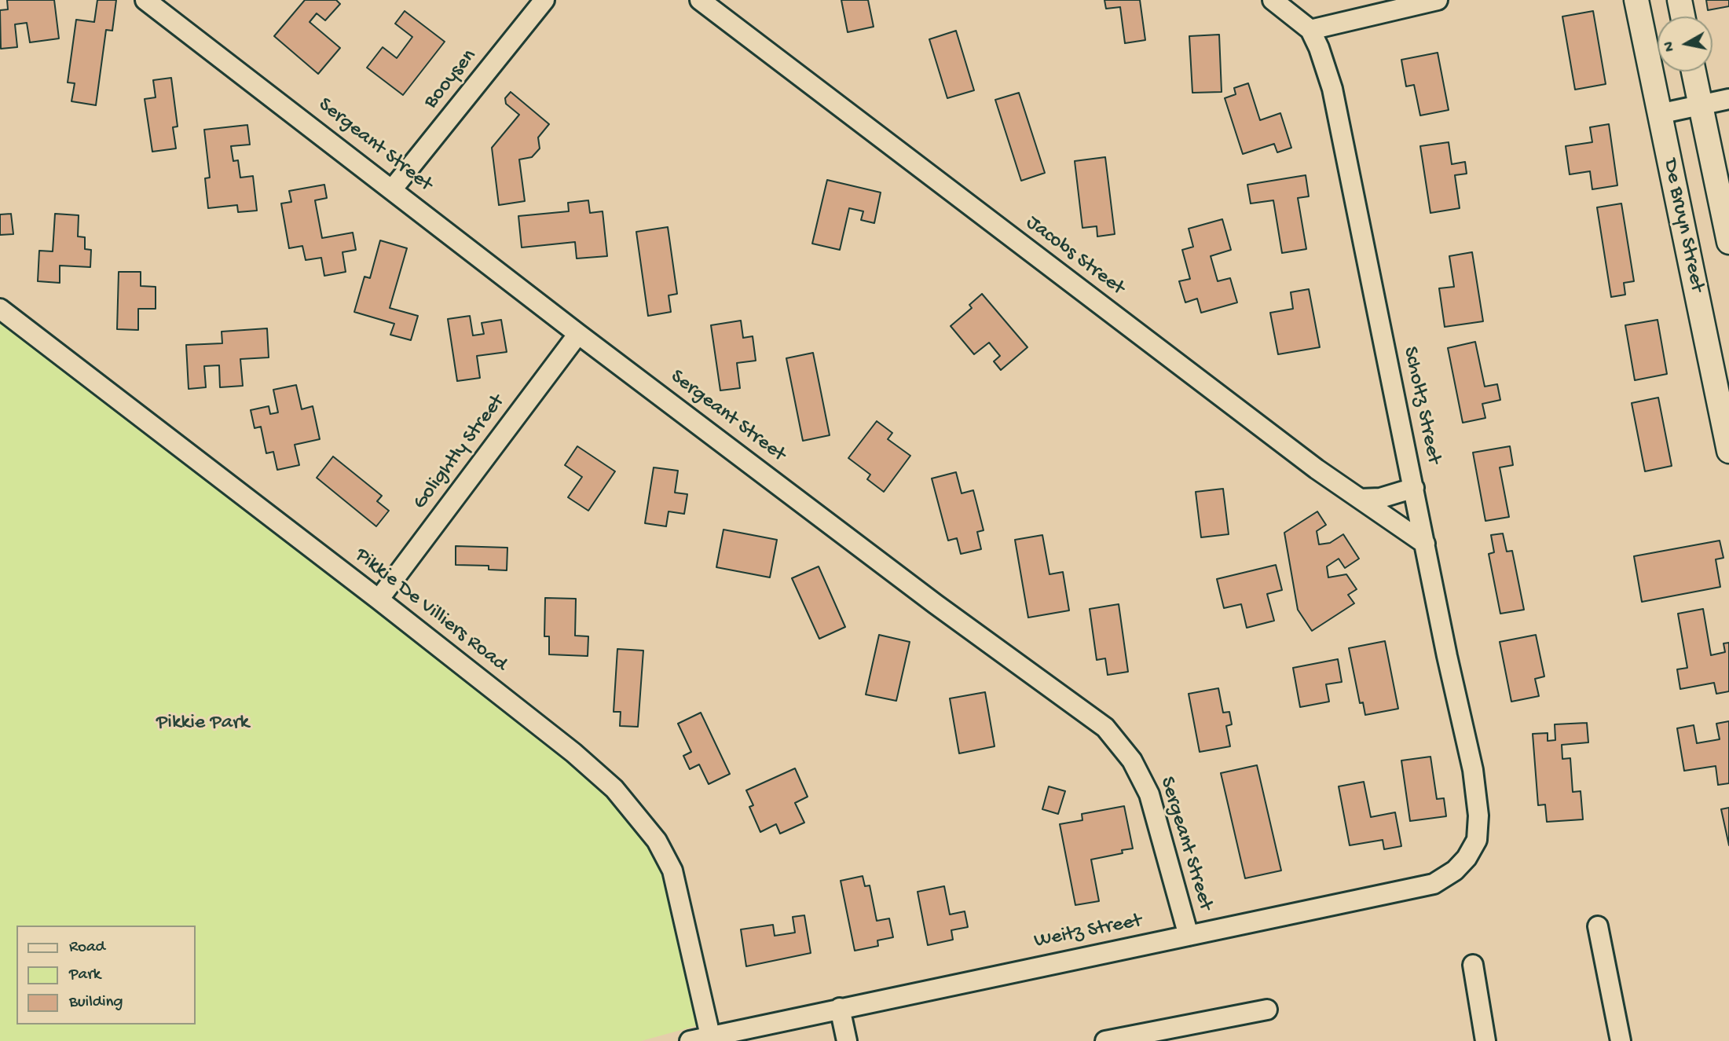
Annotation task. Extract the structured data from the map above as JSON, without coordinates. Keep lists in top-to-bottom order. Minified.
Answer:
{"streets":{"street":["Booysen","Sergeant Street","De Bruyn Street","Jacobs Street","Scholtz Street","Golightly Street","Pikkie De Villiers Road","Weitz Street"]},"crossings":[["Booysen","Sergeant Street"],["Sergeant Street","Golightly Street"],["Sergeant Street","Weitz Street"],["Jacobs Street","Scholtz Street"],["Scholtz Street","Weitz Street"],["Golightly Street","Pikkie De Villiers Road"],["Pikkie De Villiers Road","Weitz Street"]],"parks":["Pikkie Park"],"legend":["Road","Park","Building"],"north":"left"}
